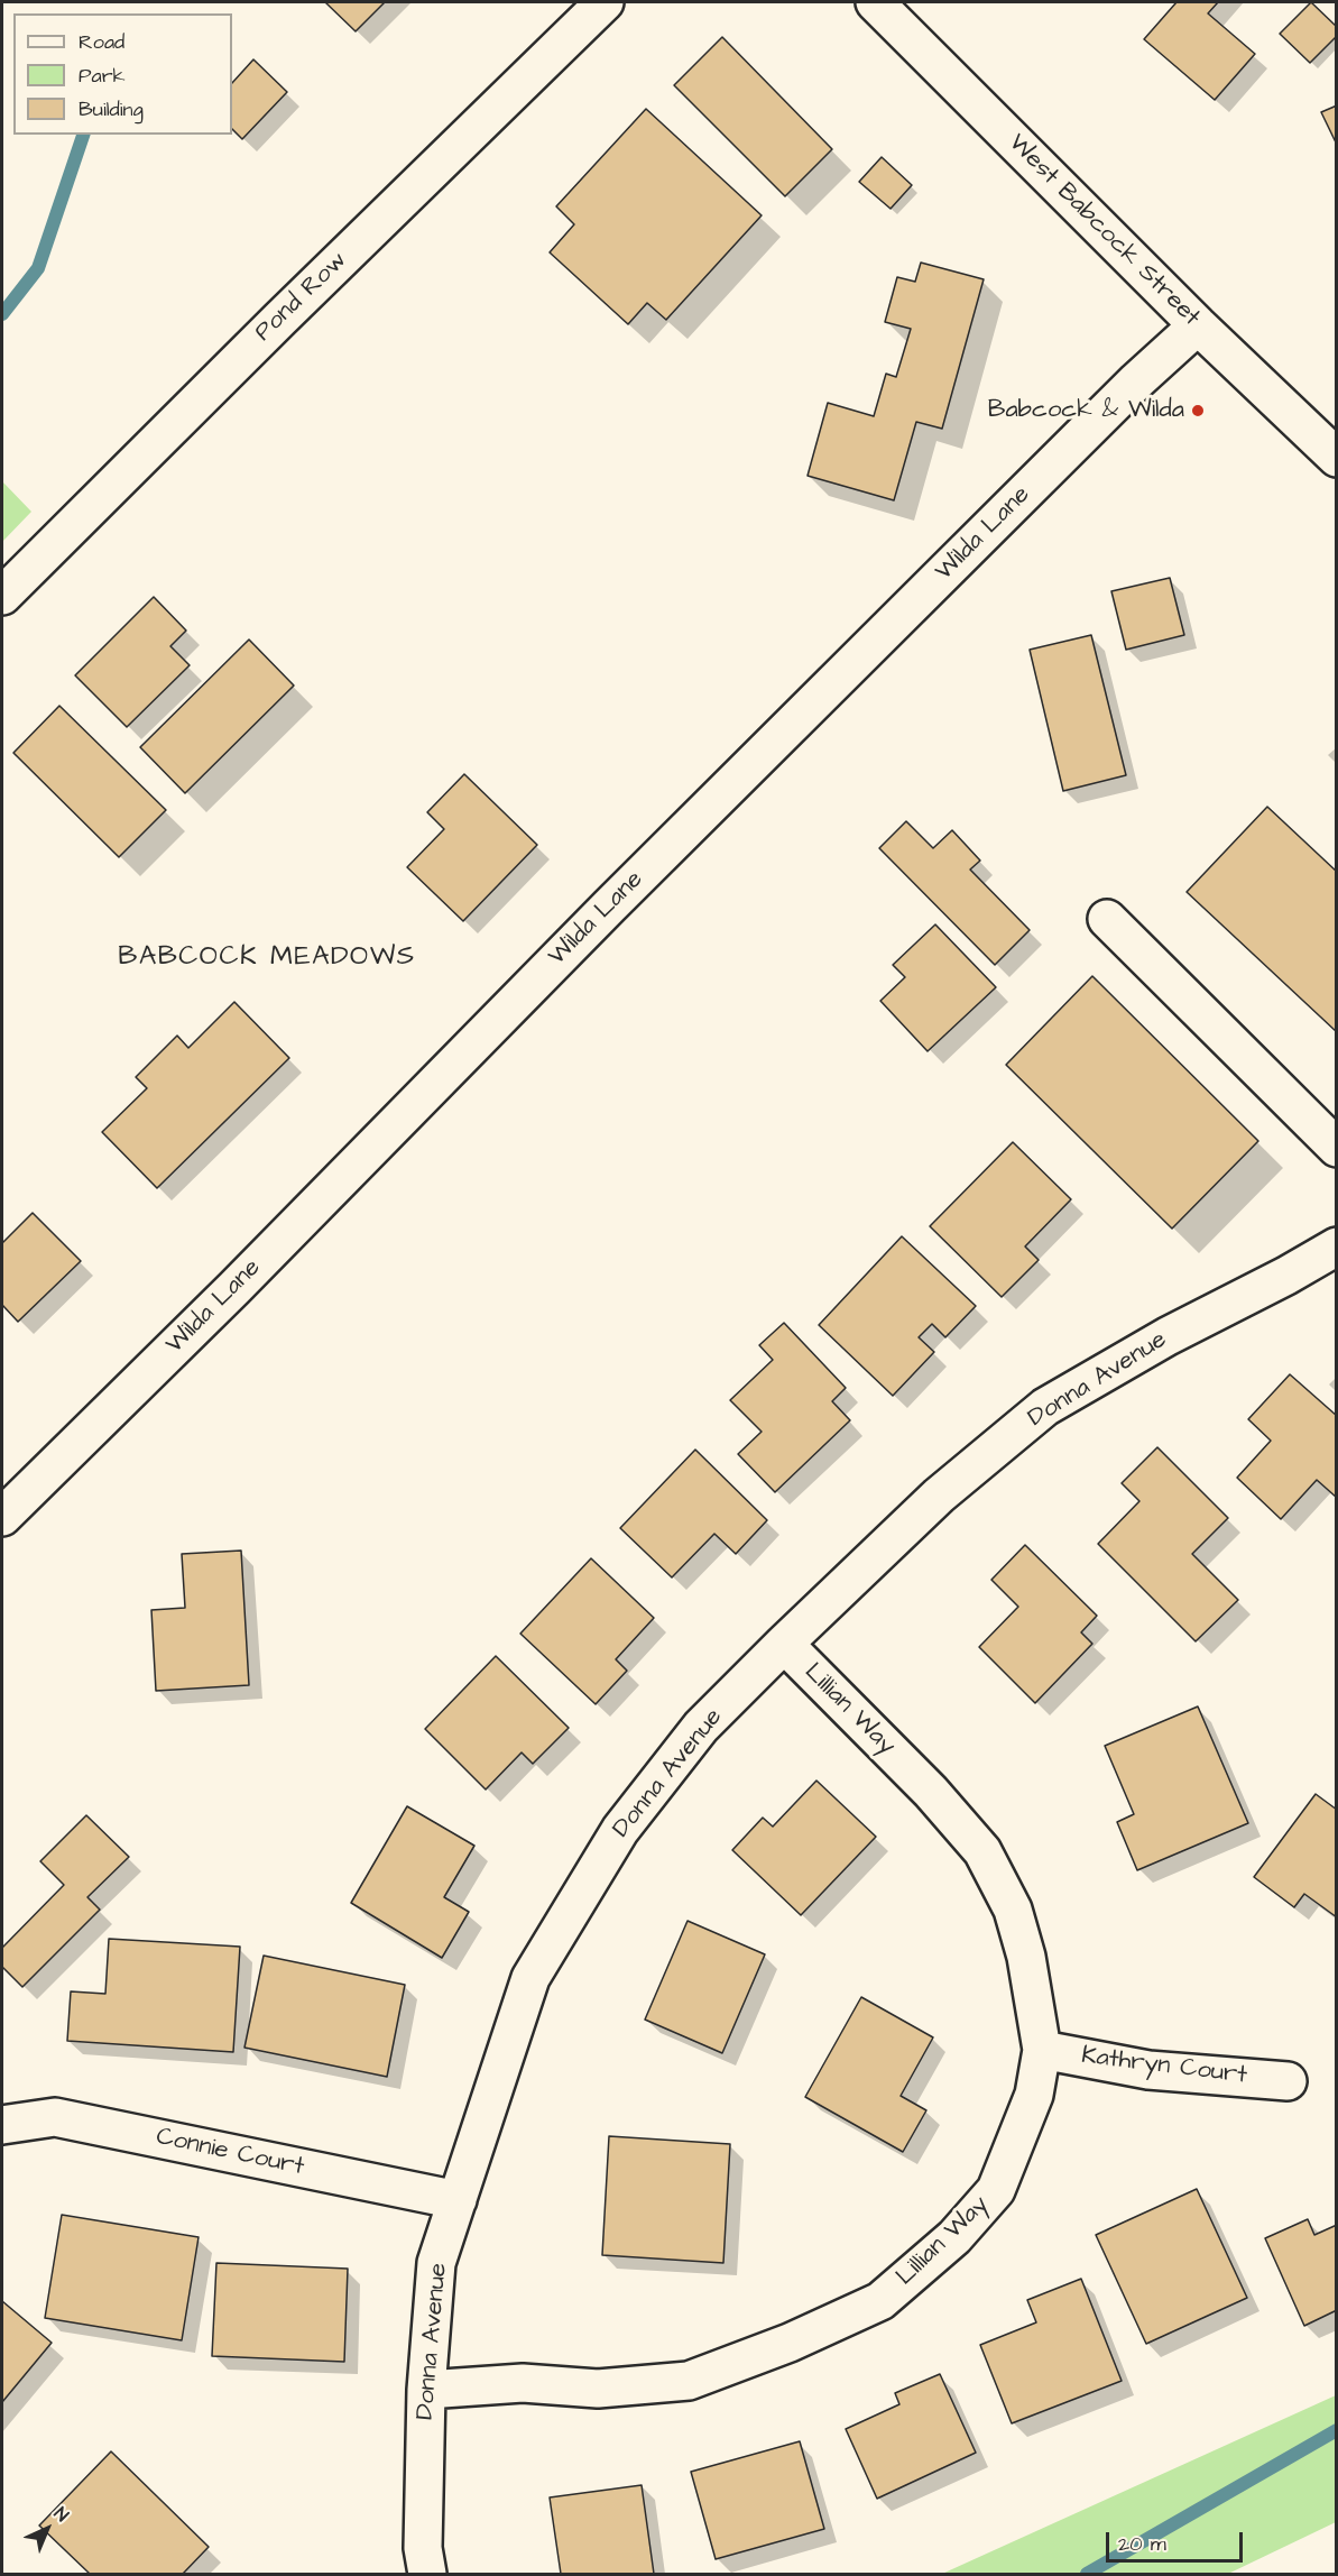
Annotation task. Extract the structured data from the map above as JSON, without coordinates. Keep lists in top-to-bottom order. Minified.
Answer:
{"streets":{"street":["West Babcock Street","Pond Row","Wilda Lane","Donna Avenue","Lillian Way","Kathryn Court","Connie Court"]},"crossings":[["West Babcock Street","Wilda Lane"],["Donna Avenue","Lillian Way"],["Donna Avenue","Connie Court"],["Lillian Way","Kathryn Court"]],"districts":["BABCOCK MEADOWS"],"places":["Babcock & Wilda"],"legend":["Road","Park","Building"],"scale_bar":"20 m","north":"top right"}
